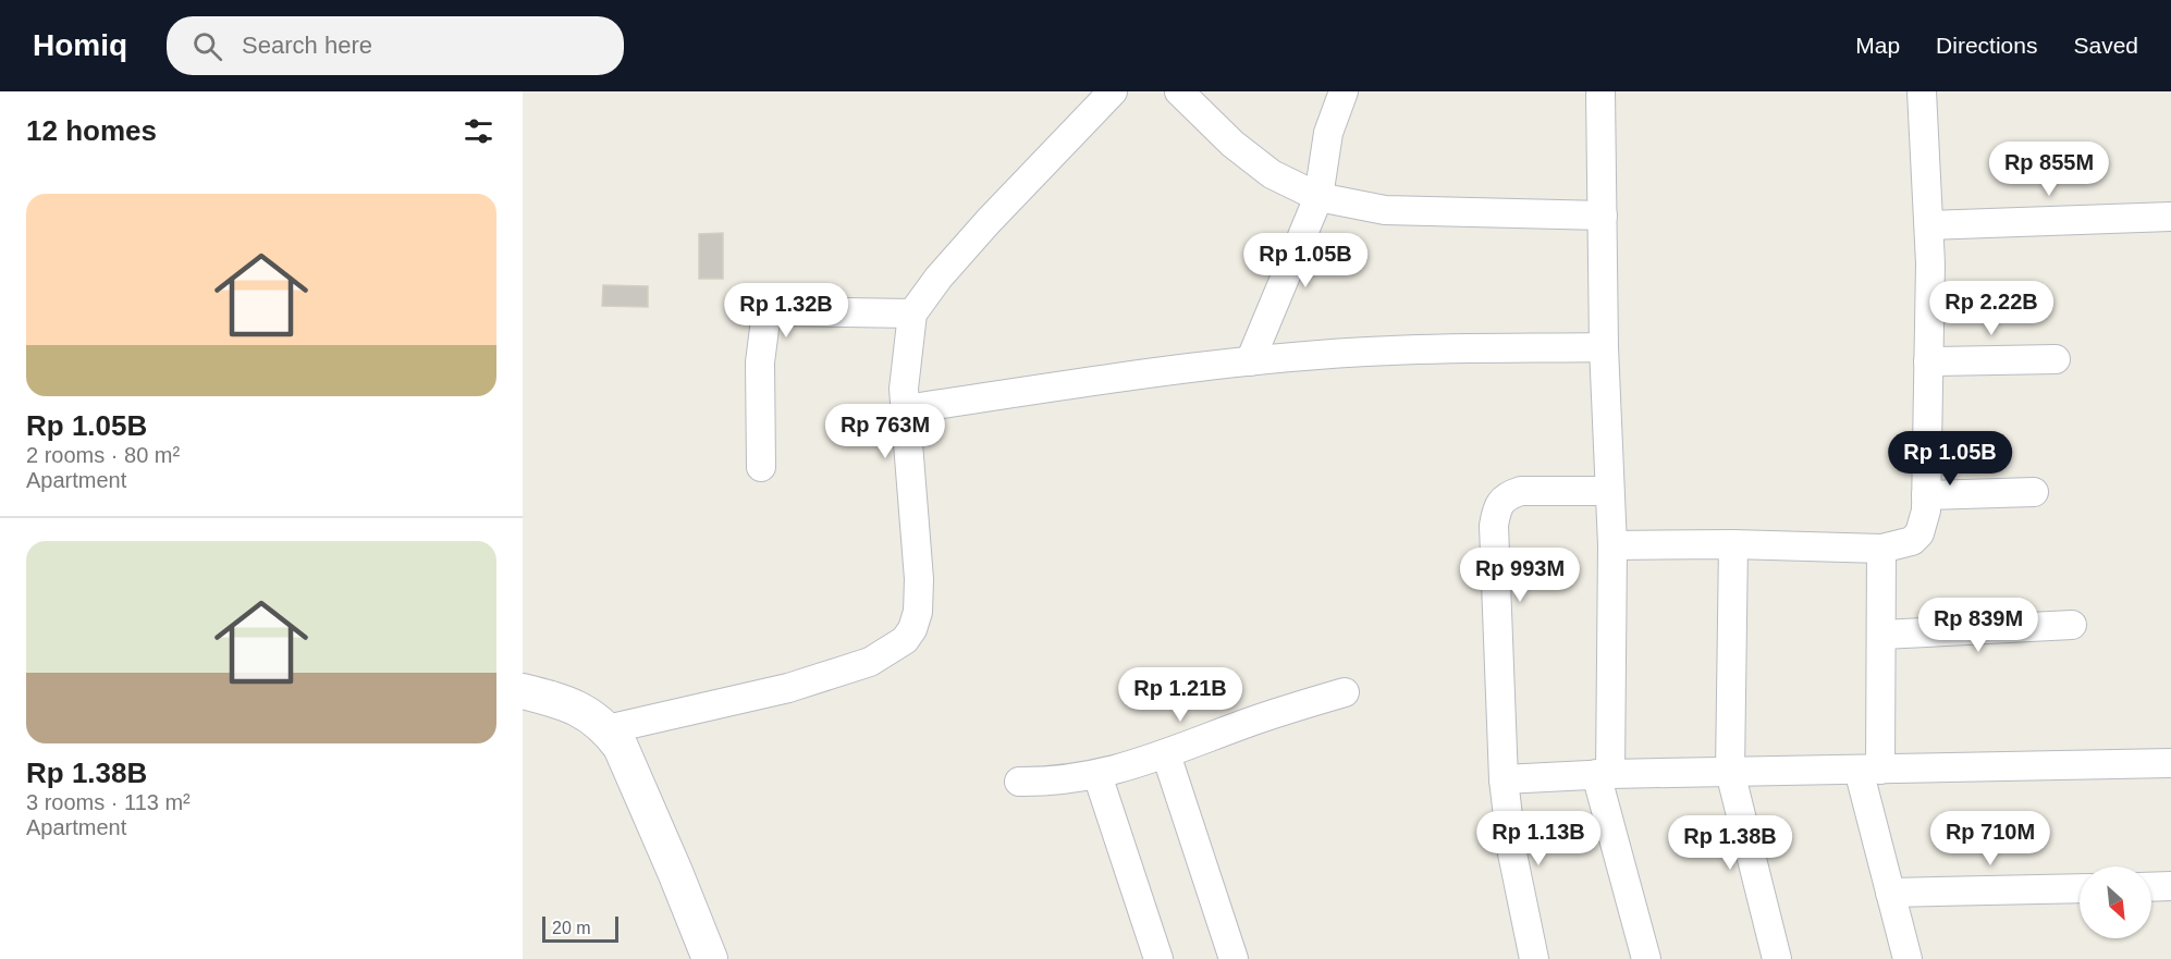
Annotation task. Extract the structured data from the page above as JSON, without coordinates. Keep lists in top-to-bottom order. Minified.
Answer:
{"scale_bar":"20 m","north":"bottom right","page":{"header":"Homiq","search":"Search here","nav":["Map","Directions","Saved"],"heading":"12 homes","price":["Rp 855M","Rp 1.05B","Rp 2.22B","Rp 1.32B","Rp 763M","Rp 1.05B","Rp 993M","Rp 839M","Rp 1.21B","Rp 1.13B","Rp 710M","Rp 1.38B"],"list":[{"name":"Rp 1.05B","note":"2 rooms · 80 m² · Apartment"},{"name":"Rp 1.38B","note":"3 rooms · 113 m² · Apartment"}],"scale":"20 m"}}
